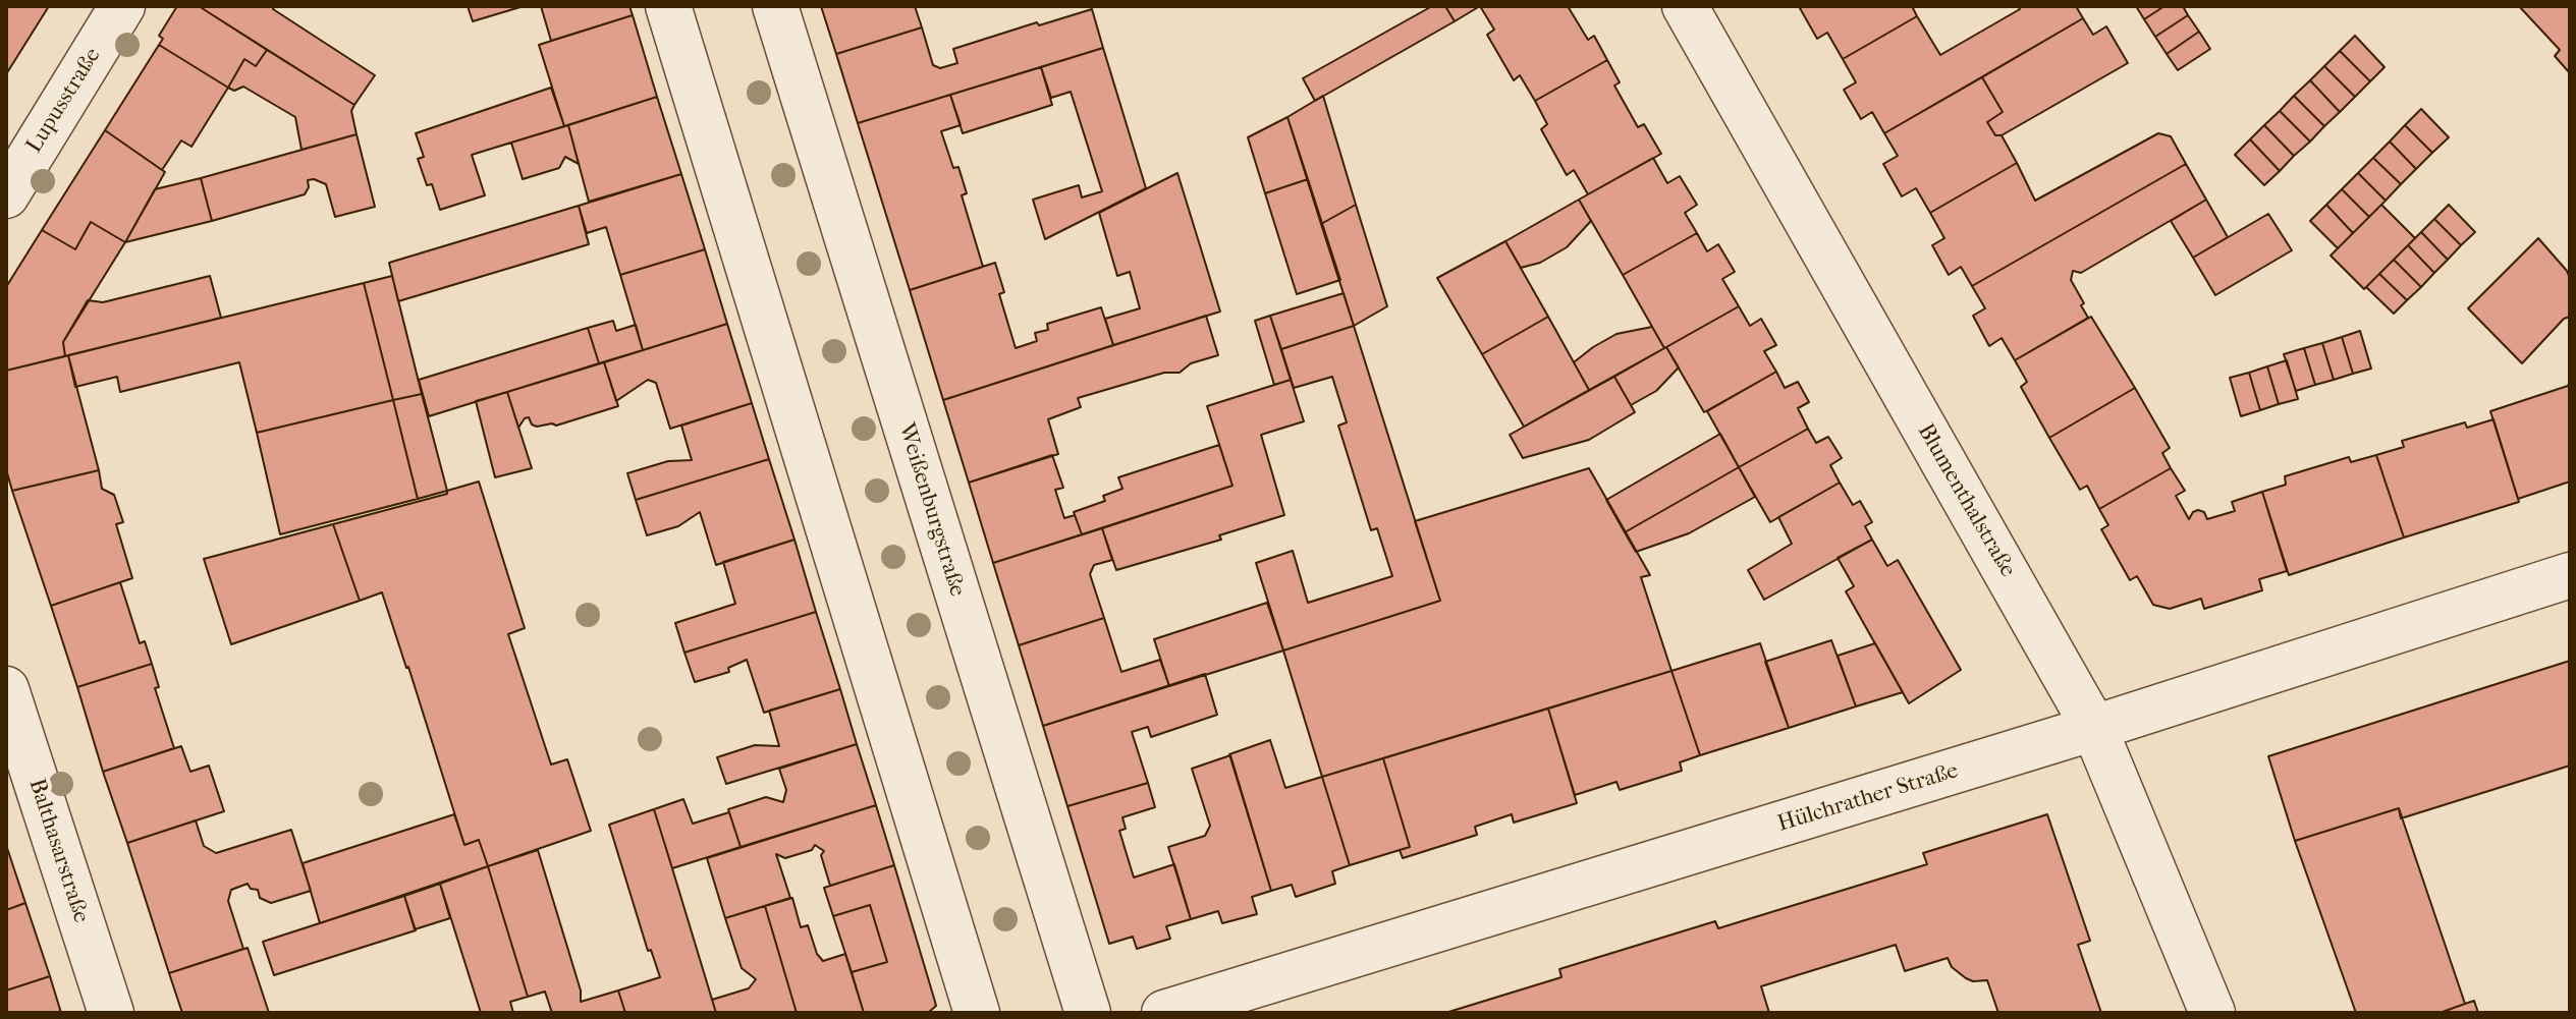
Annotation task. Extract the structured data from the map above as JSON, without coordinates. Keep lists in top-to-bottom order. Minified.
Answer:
{"streets":{"street":["Lupusstraße","Blumenthalstraße","Weißenburgstraße","Hülchrather Straße","Balthasarstraße"]},"crossings":[["Blumenthalstraße","Hülchrather Straße"]]}
